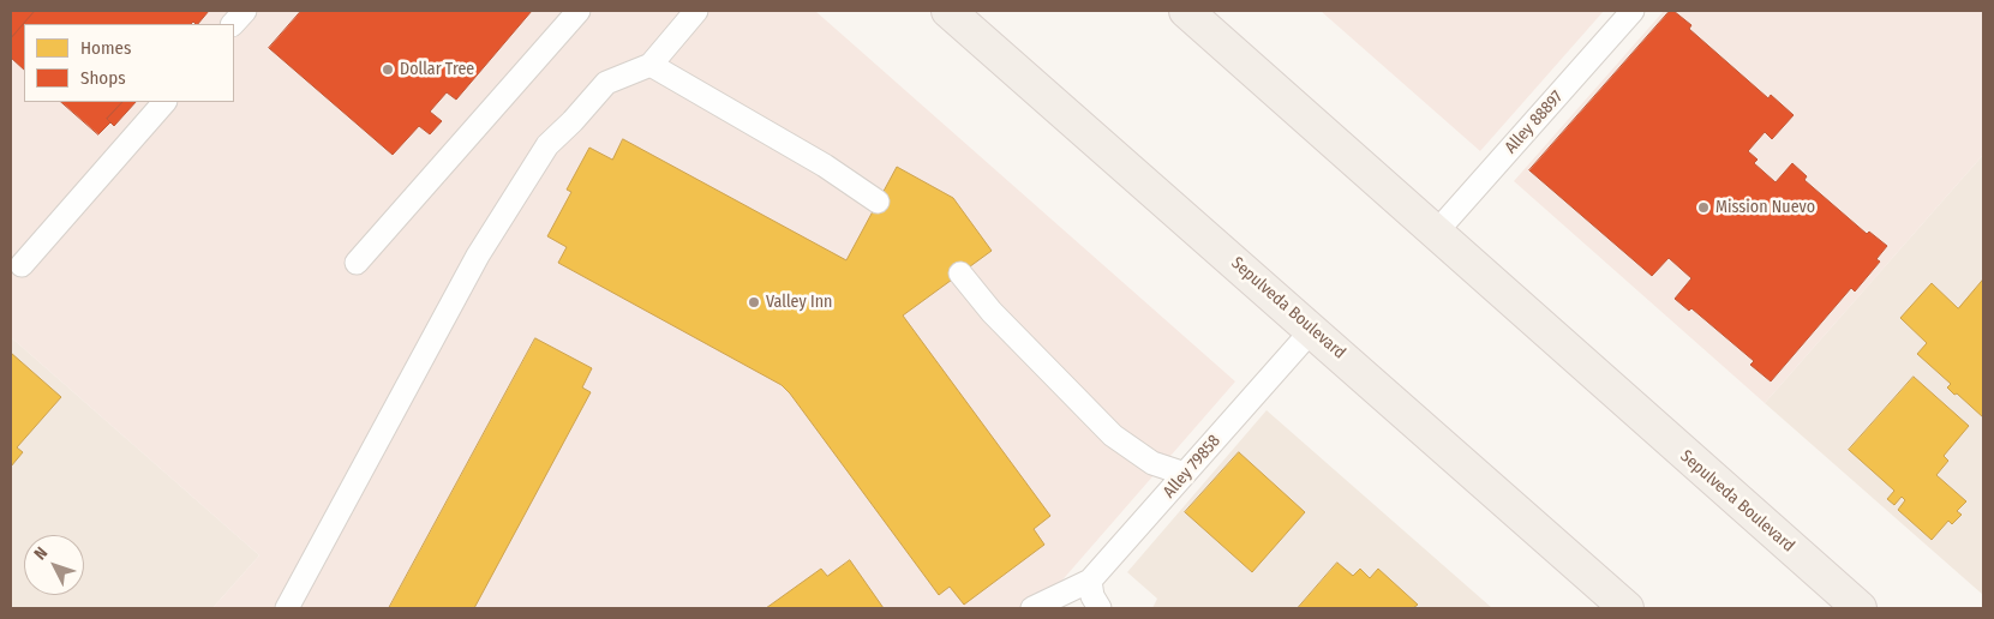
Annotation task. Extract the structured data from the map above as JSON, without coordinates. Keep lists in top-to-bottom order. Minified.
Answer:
{"streets":{"main road":["Sepulveda Boulevard"],"lane":["Alley 88897","Alley 79858"]},"crossings":[["Alley 88897","Sepulveda Boulevard"],["Sepulveda Boulevard","Alley 79858"]],"places":["Dollar Tree","Mission Nuevo","Valley Inn"],"legend":["Homes","Shops"],"north":"top left"}
